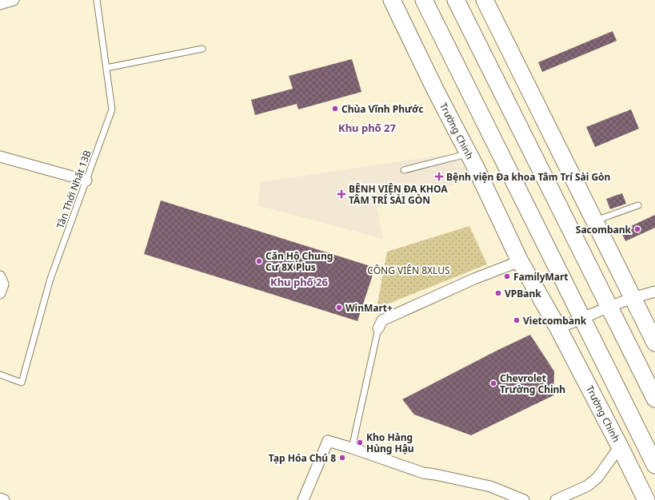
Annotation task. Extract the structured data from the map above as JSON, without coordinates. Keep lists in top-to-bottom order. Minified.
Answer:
{"streets":{"main road":["Trường Chinh"],"lane":["Tân Thới Nhất 13B"]},"districts":["Khu phố 27","Khu phố 26"],"parks":["CÔNG VIÊN 8XLUS"],"places":{"other":["Chùa Vĩnh Phước","Sacombank","Căn Hộ Chung Cư 8X Plus","FamilyMart","VPBank","WinMart+","Vietcombank","Chevrolet Trường Chinh","Kho Hàng Hùng Hậu","Tạp Hóa Chú 8"],"health":["Bệnh viện Đa khoa Tâm Trí Sài Gòn","BỆNH VIỆN ĐA KHOA TÂM TRÍ SÀI GÒN"]}}
